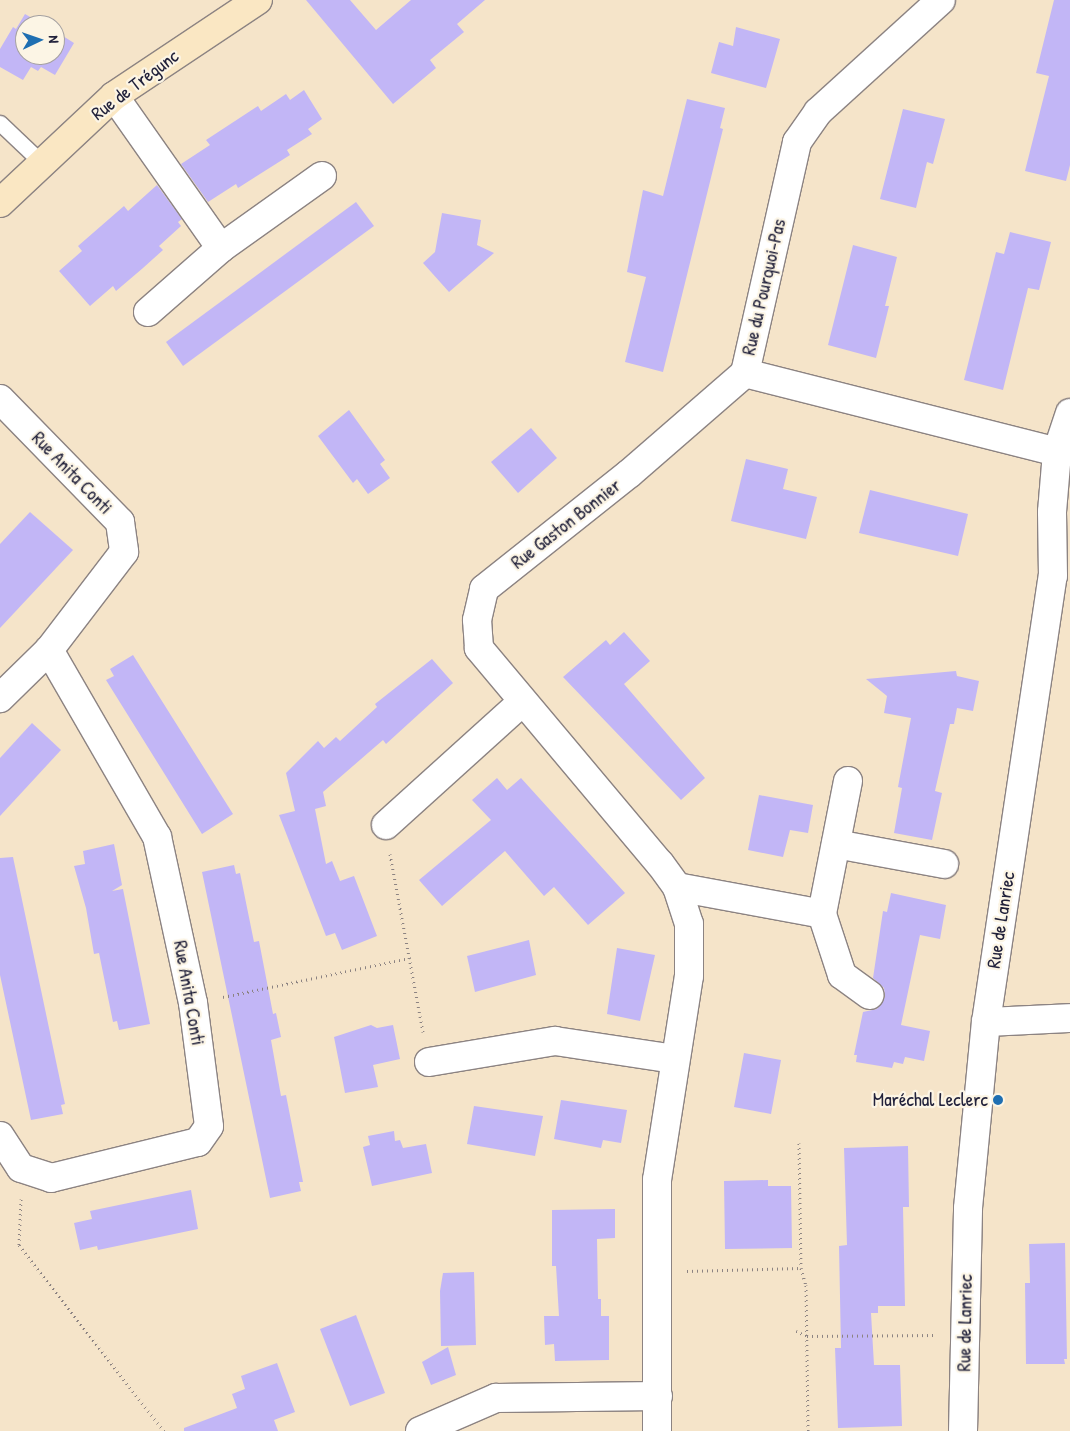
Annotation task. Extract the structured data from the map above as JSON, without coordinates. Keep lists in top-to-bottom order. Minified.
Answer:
{"streets":{"main road":["Rue de Trégunc"],"street":["Rue du Pourquoi-Pas","Rue Anita Conti","Rue Gaston Bonnier","Rue de Lanriec"]},"crossings":[["Rue du Pourquoi-Pas","Rue Gaston Bonnier"],["Rue du Pourquoi-Pas","Rue de Lanriec"]],"places":["Maréchal Leclerc"],"north":"right"}
